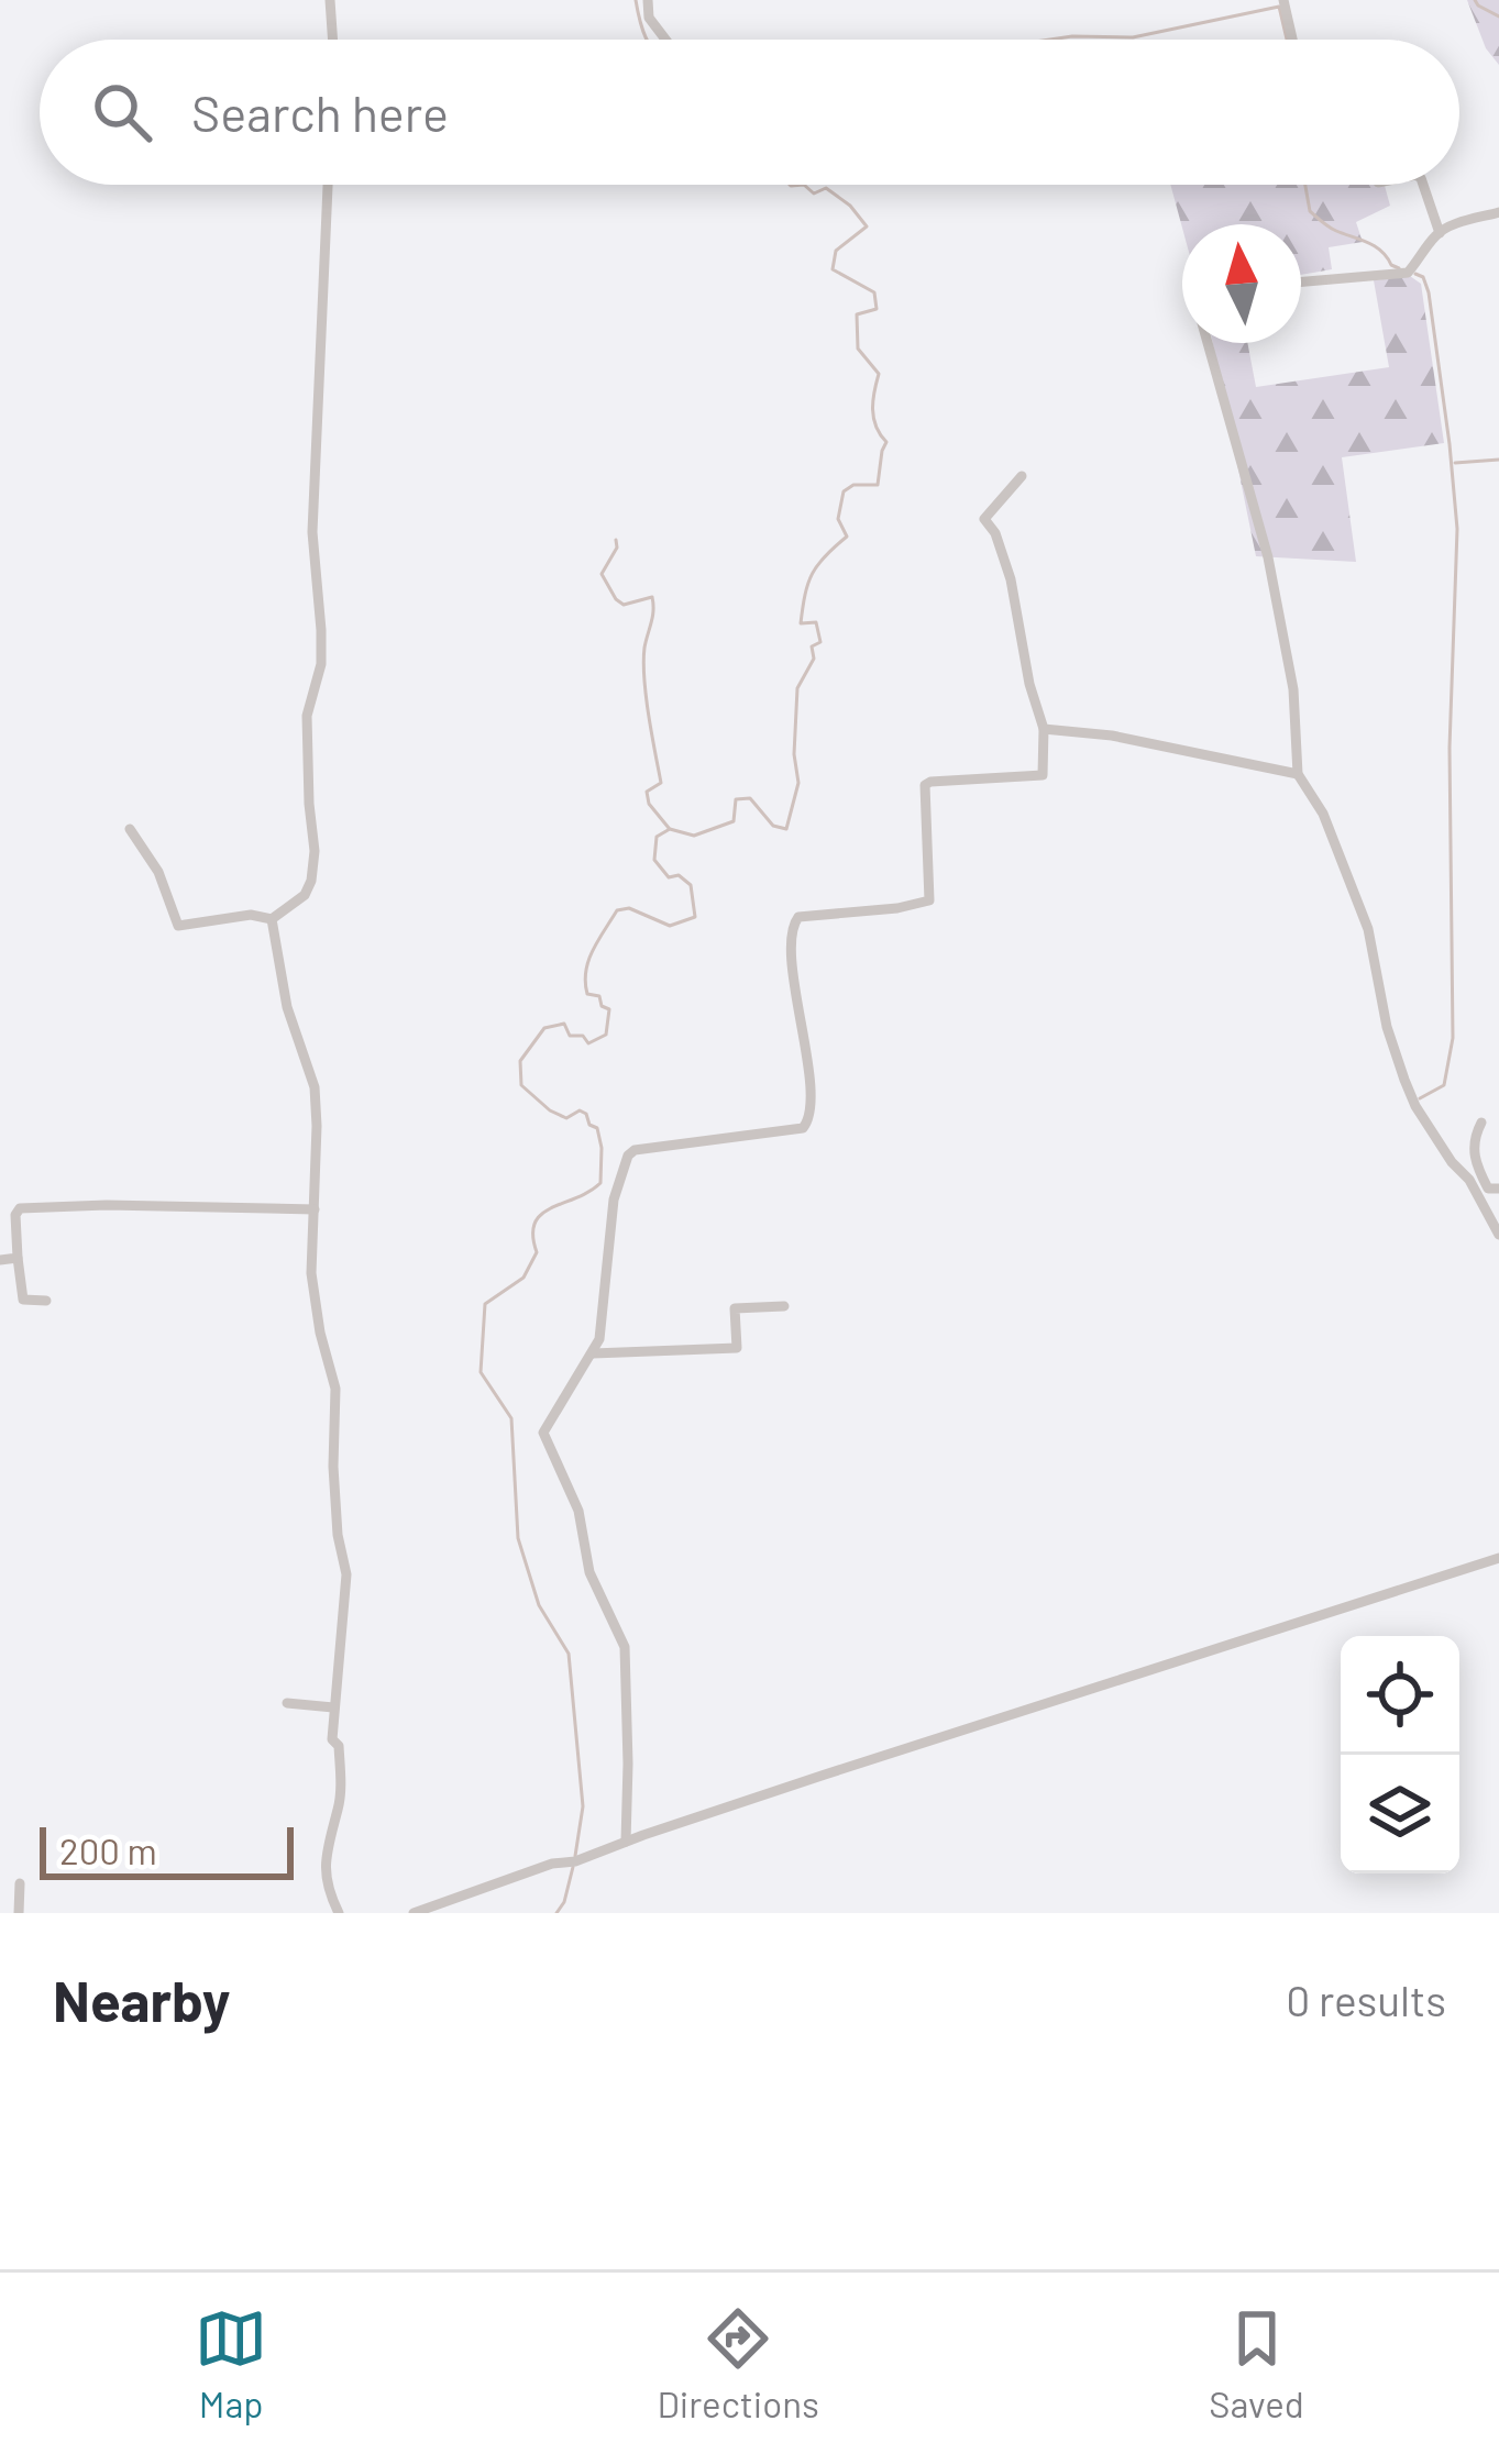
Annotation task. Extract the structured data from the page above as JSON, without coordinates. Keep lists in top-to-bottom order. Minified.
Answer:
{"scale_bar":"200 m","north":"top","page":{"search":"Search here","scale":"200 m","heading":["Nearby","0 results"],"nav":["Map","Directions","Saved"]}}
